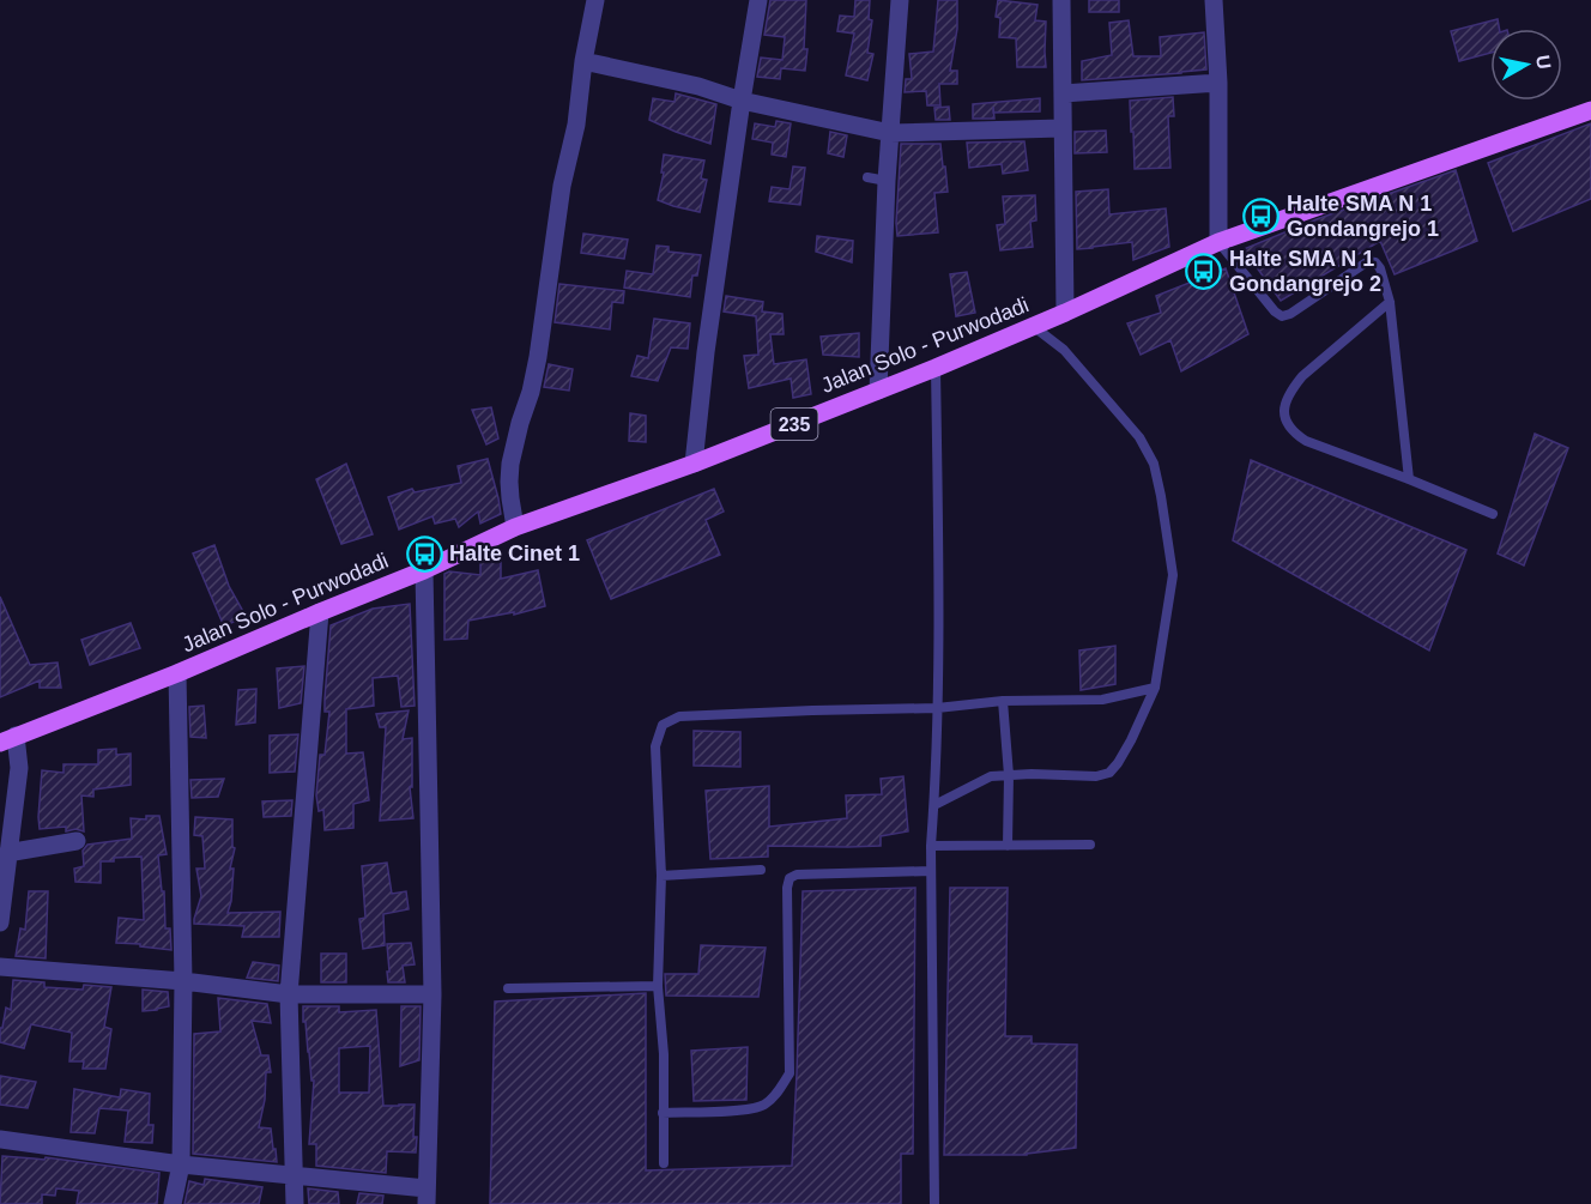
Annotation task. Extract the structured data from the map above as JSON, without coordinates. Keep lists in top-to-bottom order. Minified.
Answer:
{"streets":{"main road":["Jalan Solo - Purwodadi","235"]},"places":{"bus stop":["Halte SMA N 1 Gondangrejo 1","Halte SMA N 1 Gondangrejo 2","Halte Cinet 1"]},"north":"right"}
